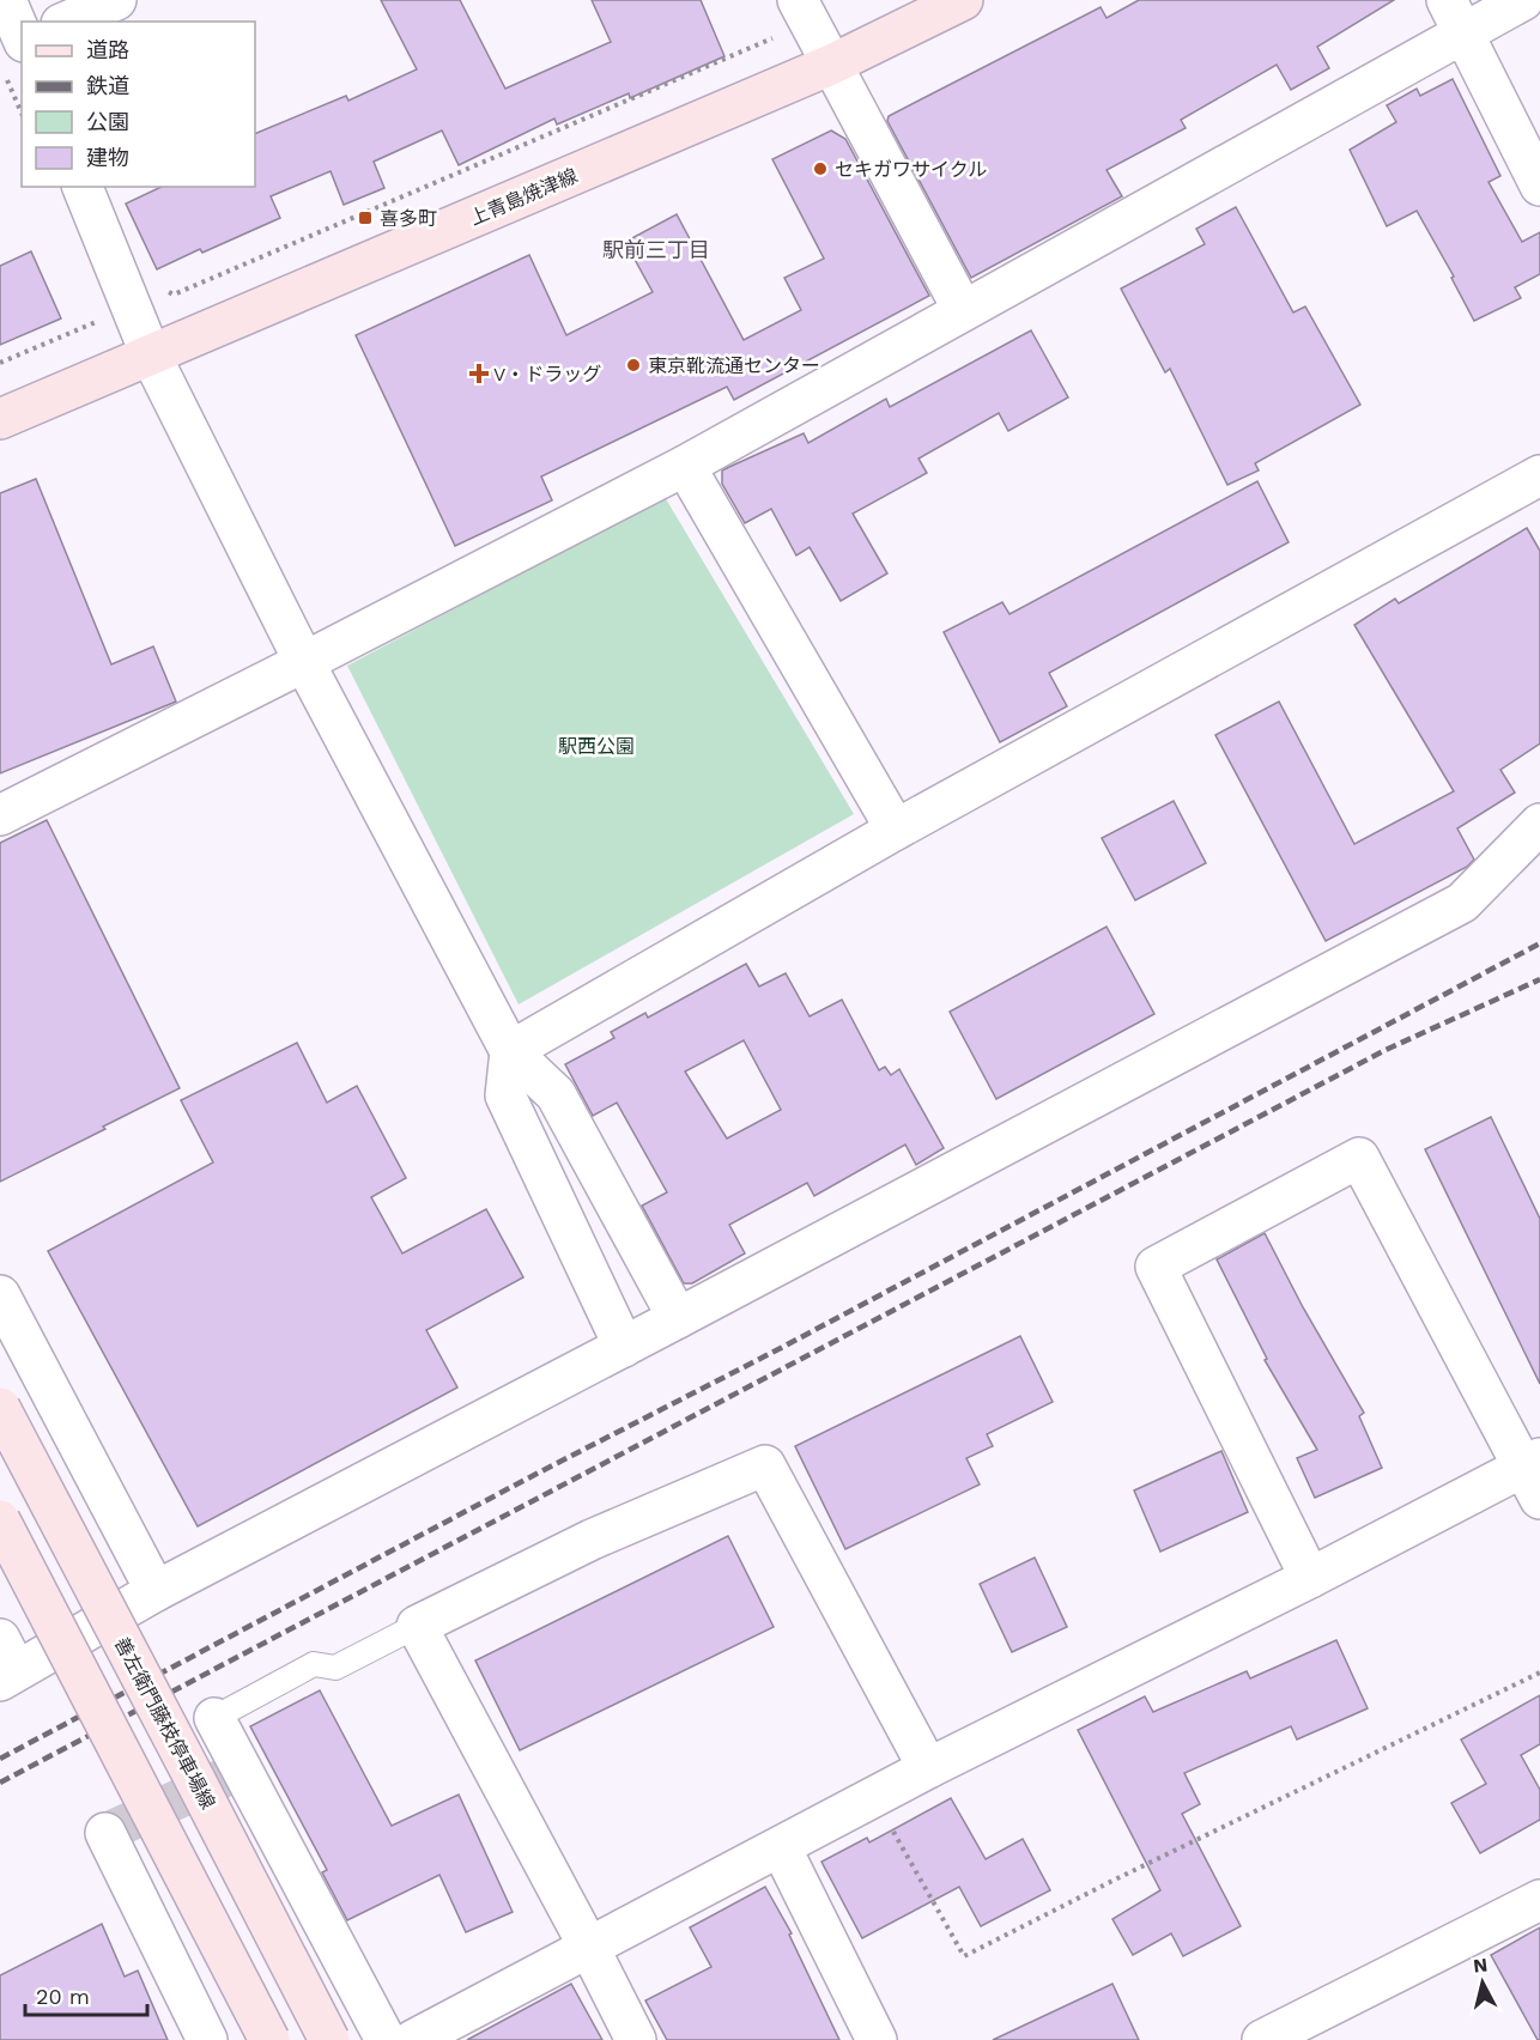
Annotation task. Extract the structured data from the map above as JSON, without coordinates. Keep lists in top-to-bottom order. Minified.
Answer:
{"streets":{"main road":["上青島焼津線","善左衛門藤枝停車場線"]},"districts":["駅前三丁目"],"parks":["駅西公園"],"places":{"other":["セキガワサイクル","東京靴流通センター"],"transit":["喜多町"],"health":["V・ドラッグ"]},"legend":["道路","鉄道","公園","建物"],"scale_bar":"20 m","north":"top"}
